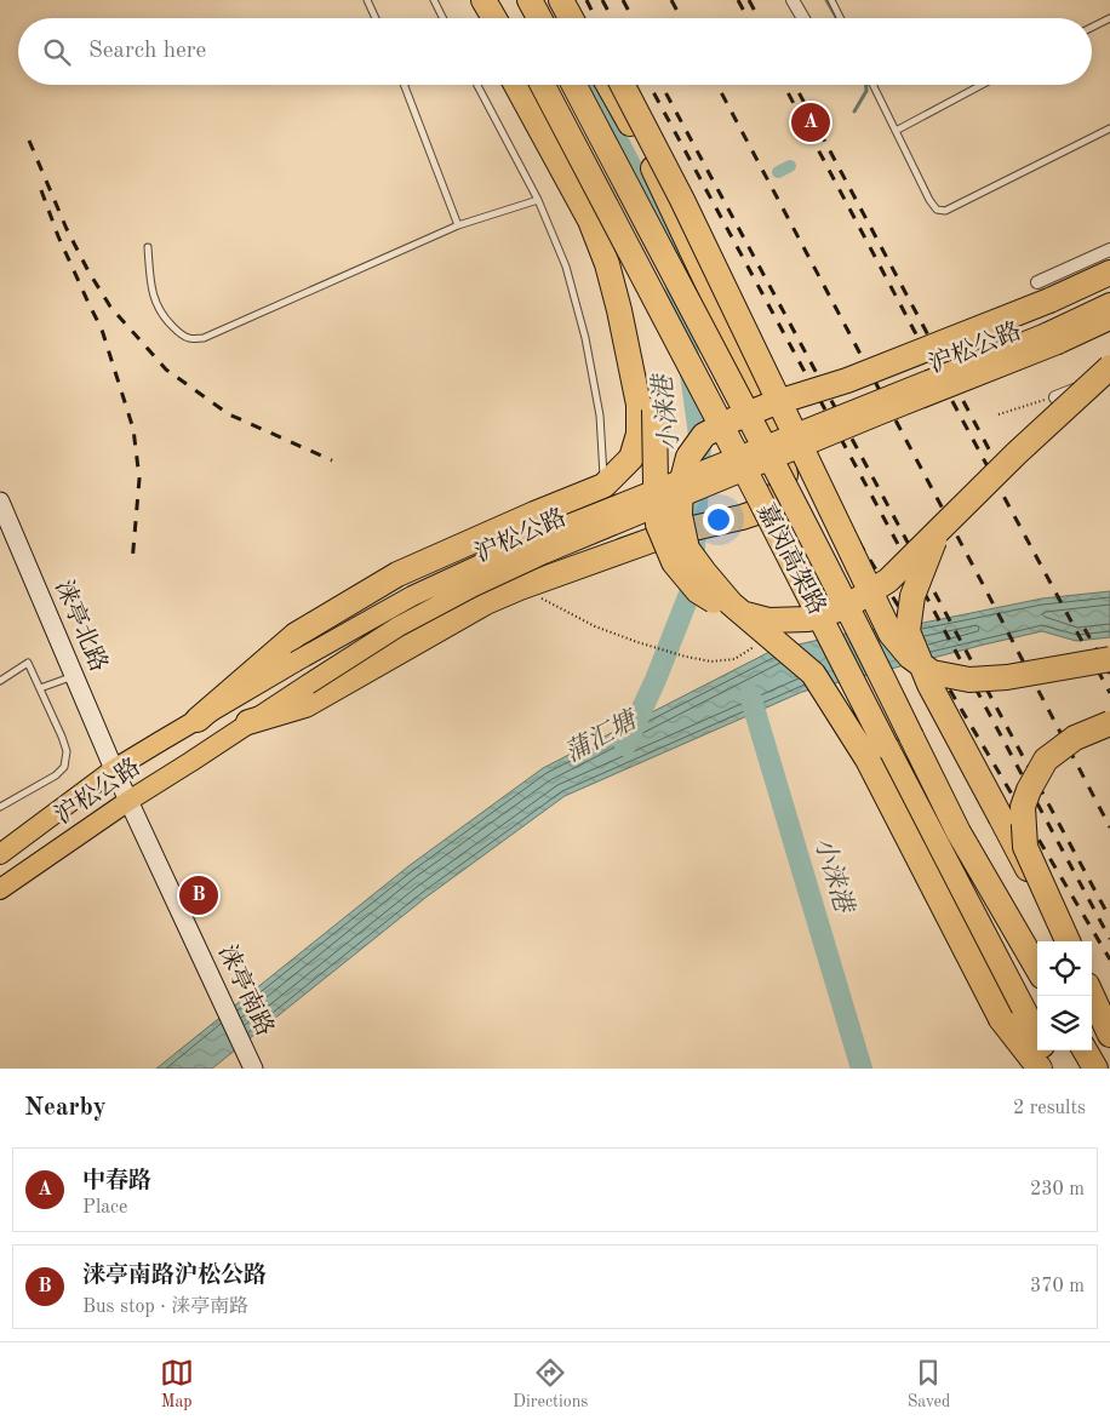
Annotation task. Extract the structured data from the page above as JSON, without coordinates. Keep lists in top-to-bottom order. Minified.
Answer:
{"streets":{"highway":["嘉闵高架路"],"main road":["沪松公路"],"street":["涞亭北路","涞亭南路"]},"crossings":[["沪松公路","涞亭北路"],["沪松公路","涞亭南路"],["涞亭北路","涞亭南路"]],"water":["小涞港","蒲汇塘"],"page":{"search":"Search here","pins":["A","B"],"heading":["Nearby","2 results"],"list":[{"mark":"A","name":"中春路","note":"Place","value":"230 m"},{"mark":"B","name":"涞亭南路沪松公路","note":"Bus stop · 涞亭南路","value":"370 m"}],"nav":["Map","Directions","Saved"]}}
